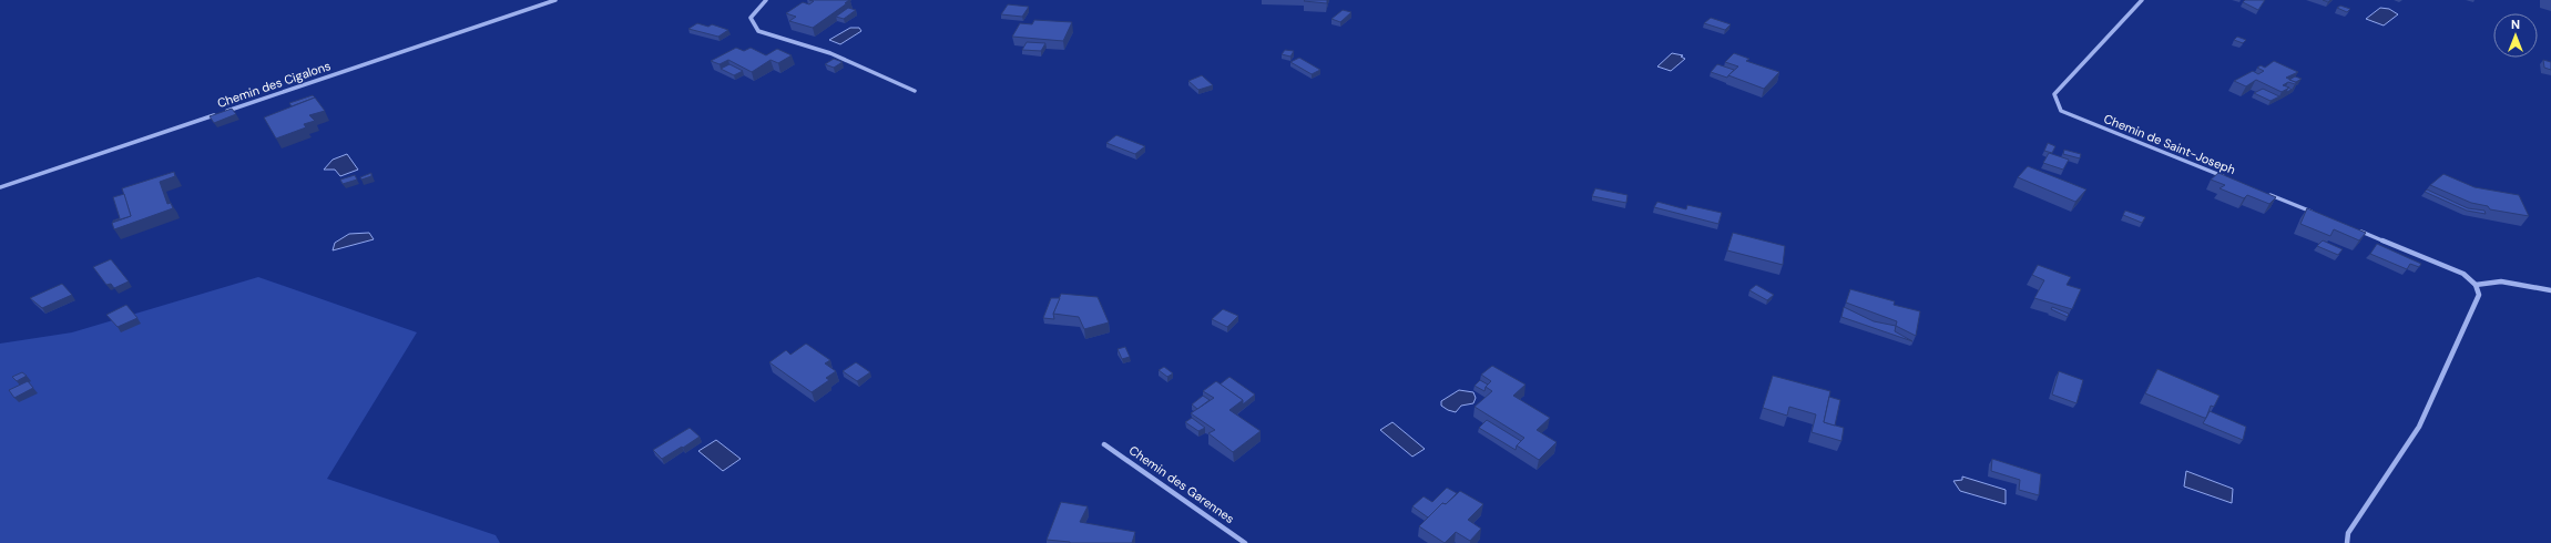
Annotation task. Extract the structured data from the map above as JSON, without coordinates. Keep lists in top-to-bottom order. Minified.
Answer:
{"streets":{"street":["Chemin des Cigalons","Chemin de Saint-Joseph","Chemin des Garennes"]},"north":"top"}
